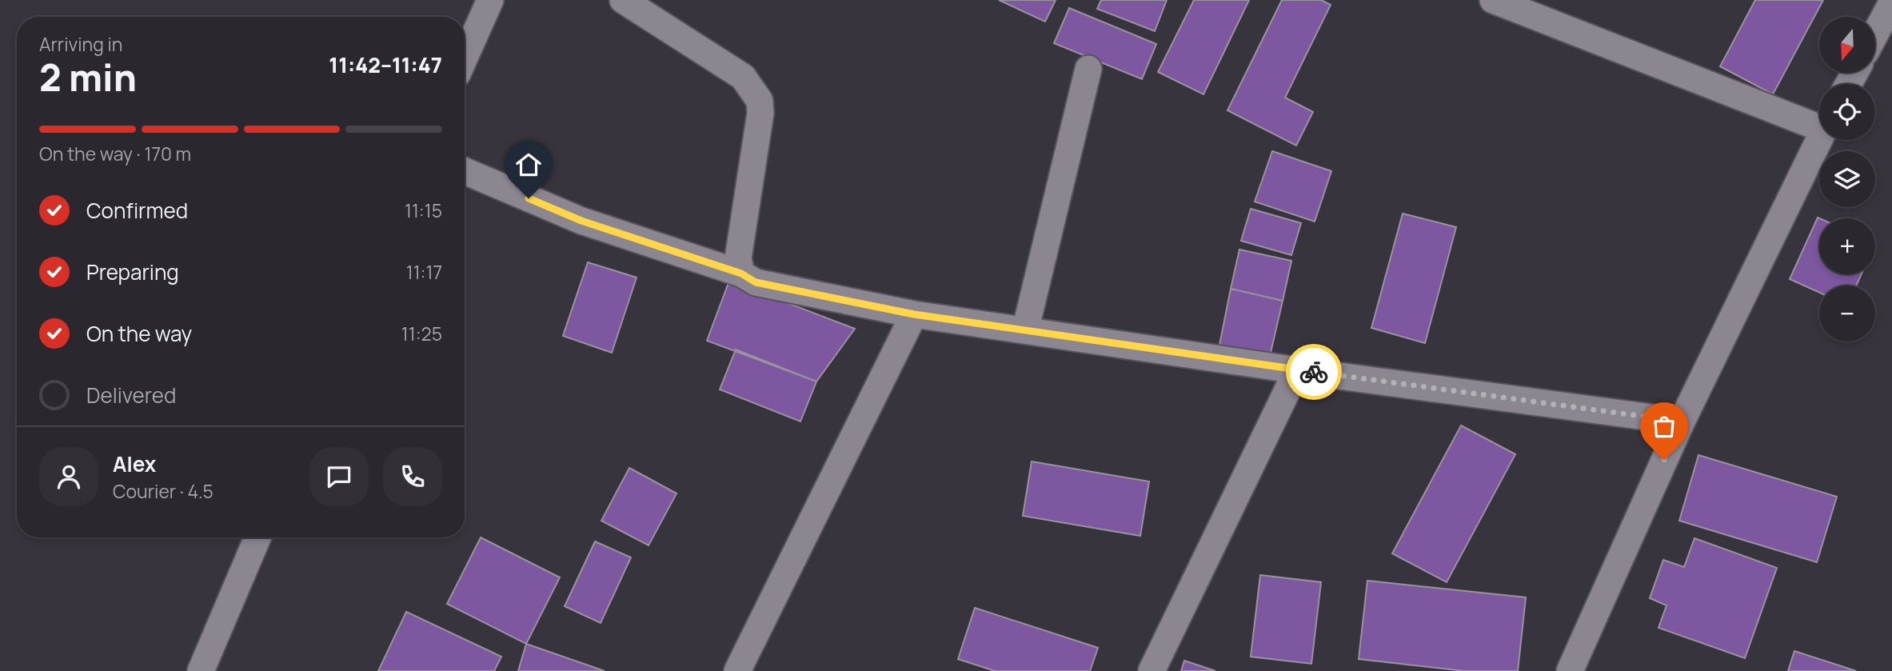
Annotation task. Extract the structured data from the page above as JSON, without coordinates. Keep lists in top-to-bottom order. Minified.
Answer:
{"north":"bottom","page":{"map_buttons":["+","−"],"heading":["2 min","Arriving in","11:42–11:47"],"panel":["Alex","Courier · 4.5"],"bar":"On the way · 170 m","list":[["Confirmed","11:15"],["Preparing","11:17"],["On the way","11:25"],"Delivered"]}}
